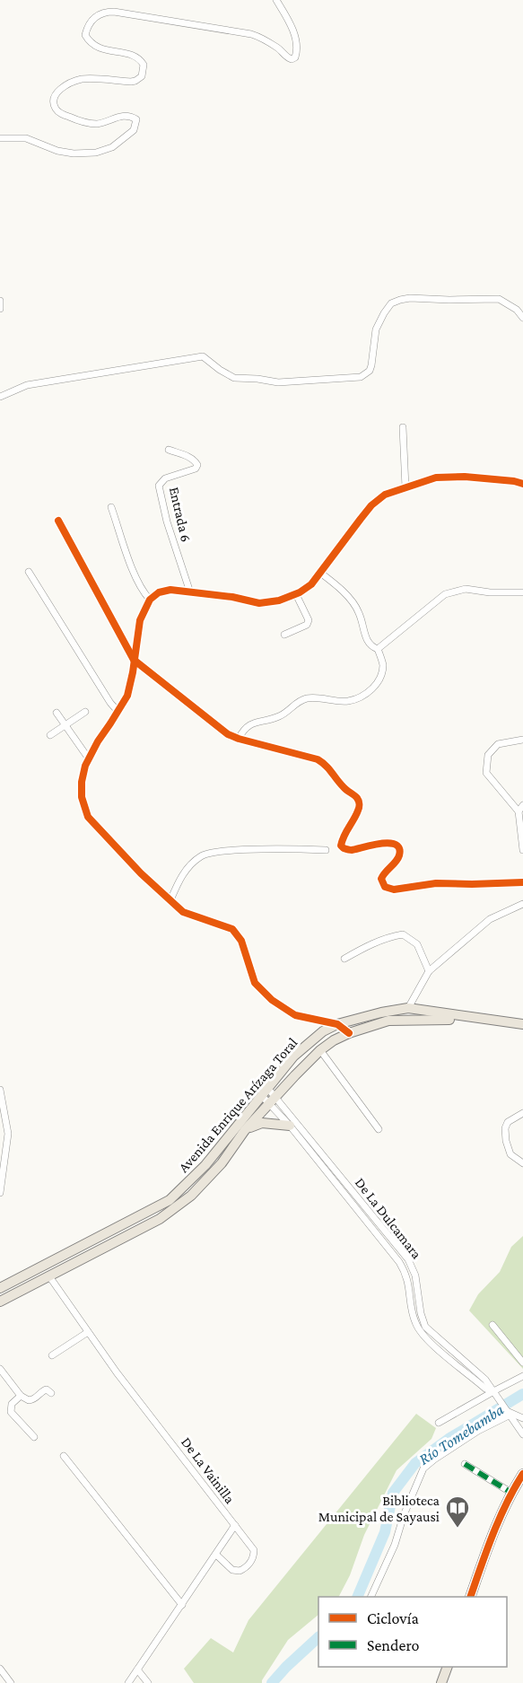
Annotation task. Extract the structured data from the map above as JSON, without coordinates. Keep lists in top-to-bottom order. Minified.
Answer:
{"streets":{"main road":["Avenida Enrique Arízaga Toral"],"street":["Entrada 6","De La Dulcamara","De La Vainilla"]},"crossings":[["Avenida Enrique Arízaga Toral","De La Dulcamara"],["Avenida Enrique Arízaga Toral","De La Vainilla"]],"water":["Río Tomebamba"],"places":{"library":["Biblioteca Municipal de Sayausi"]},"legend":["Ciclovía","Sendero"]}
